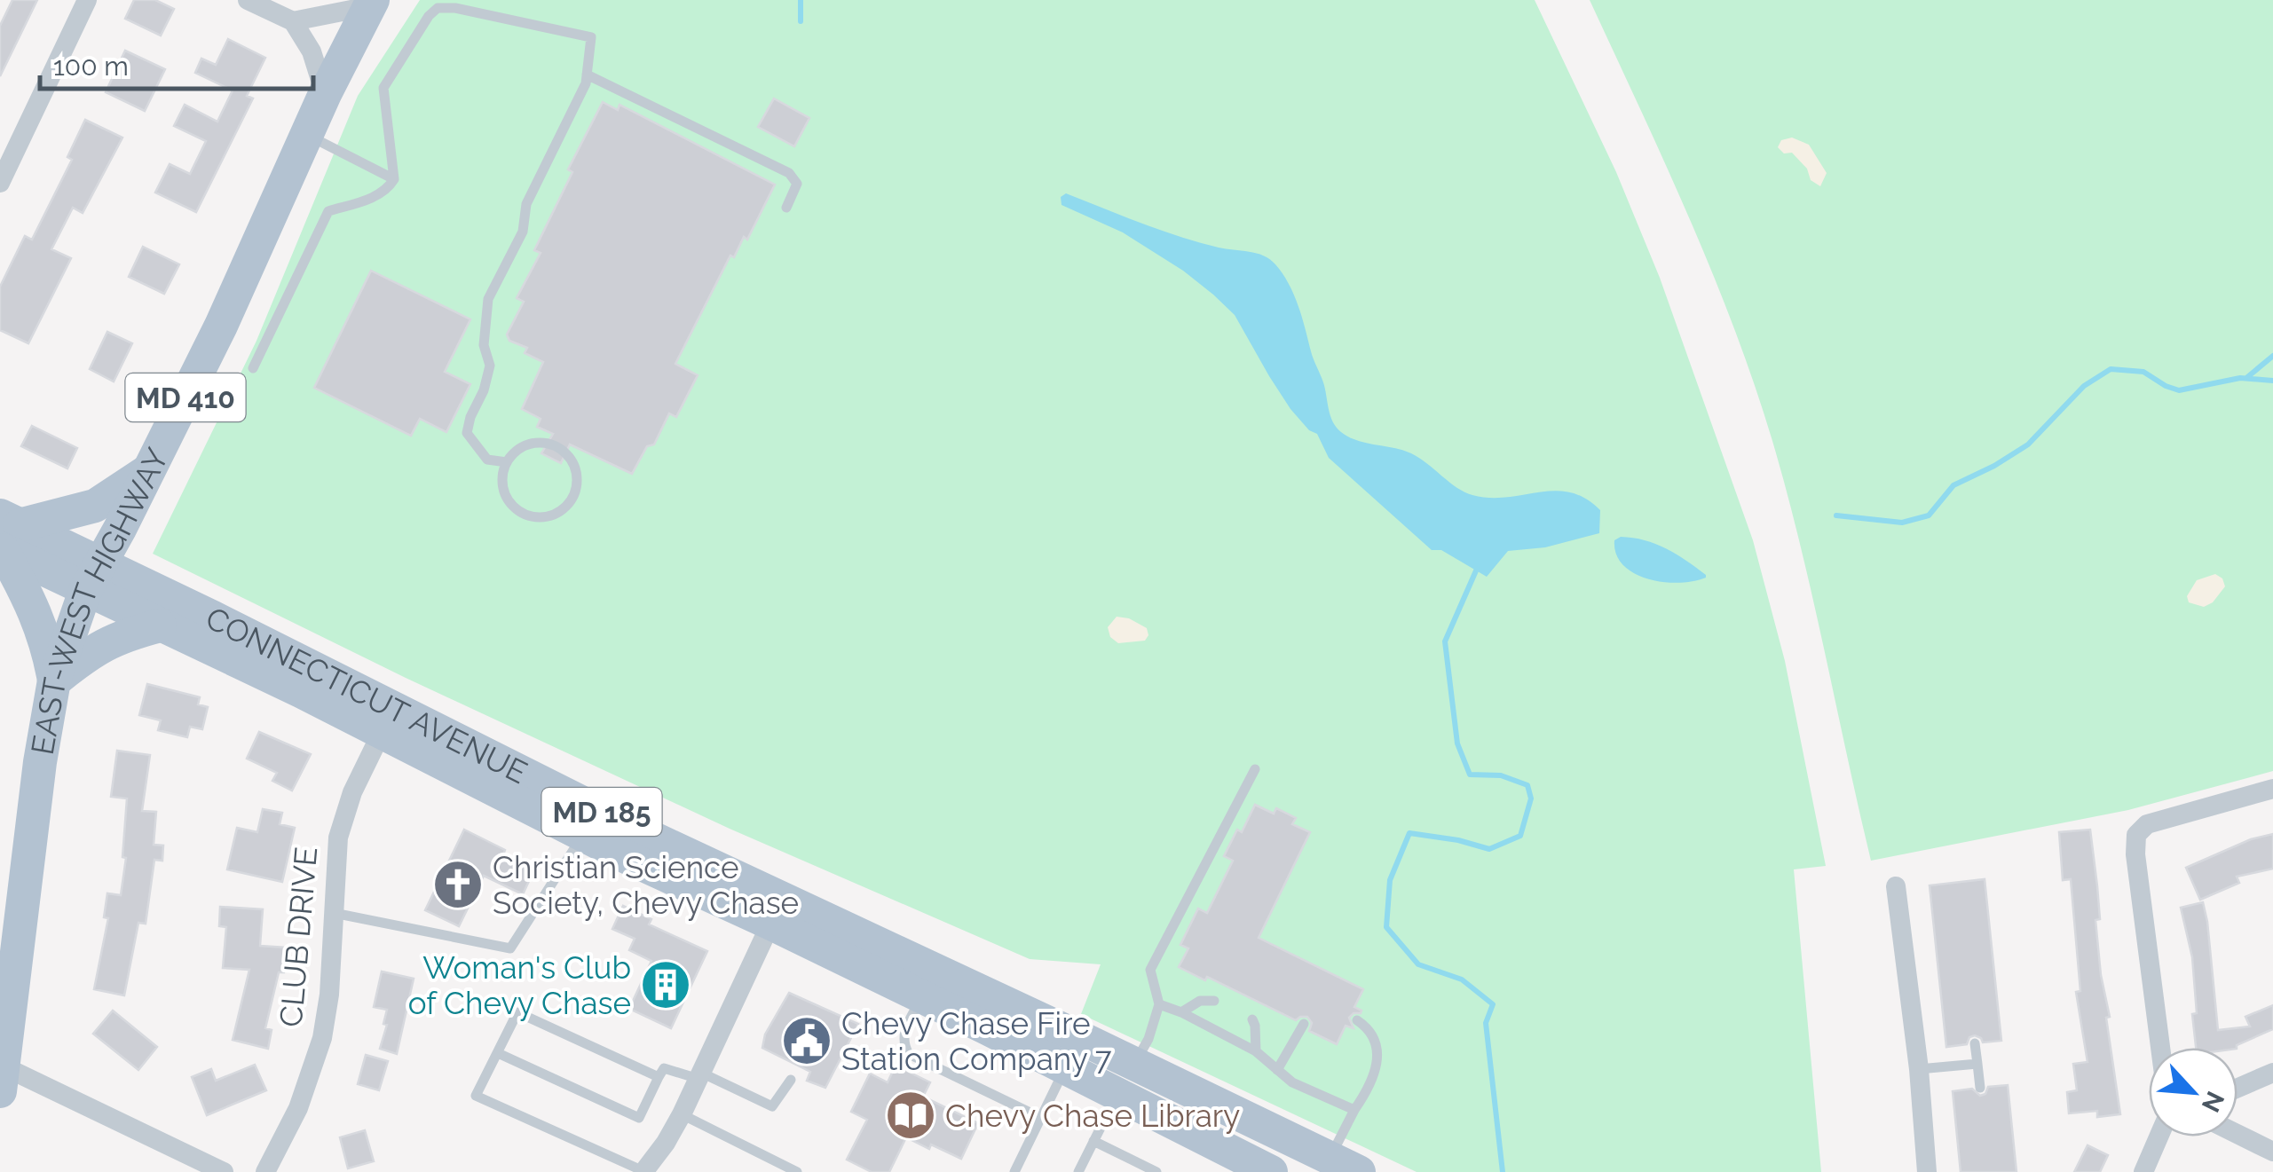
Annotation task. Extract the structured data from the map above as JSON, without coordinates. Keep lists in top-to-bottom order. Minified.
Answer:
{"streets":{"main road":["MD 410","EAST-WEST HIGHWAY","CONNECTICUT AVENUE","MD 185"],"street":["CLUB DRIVE"]},"crossings":[["EAST-WEST HIGHWAY","CONNECTICUT AVENUE"],["CONNECTICUT AVENUE","CLUB DRIVE"]],"places":{"church":["Christian Science Society, Chevy Chase"],"building":["Woman's Club of Chevy Chase"],"public building":["Chevy Chase Fire Station Company 7"],"library":["Chevy Chase Library"]},"scale_bar":"100 m","north":"bottom right"}
